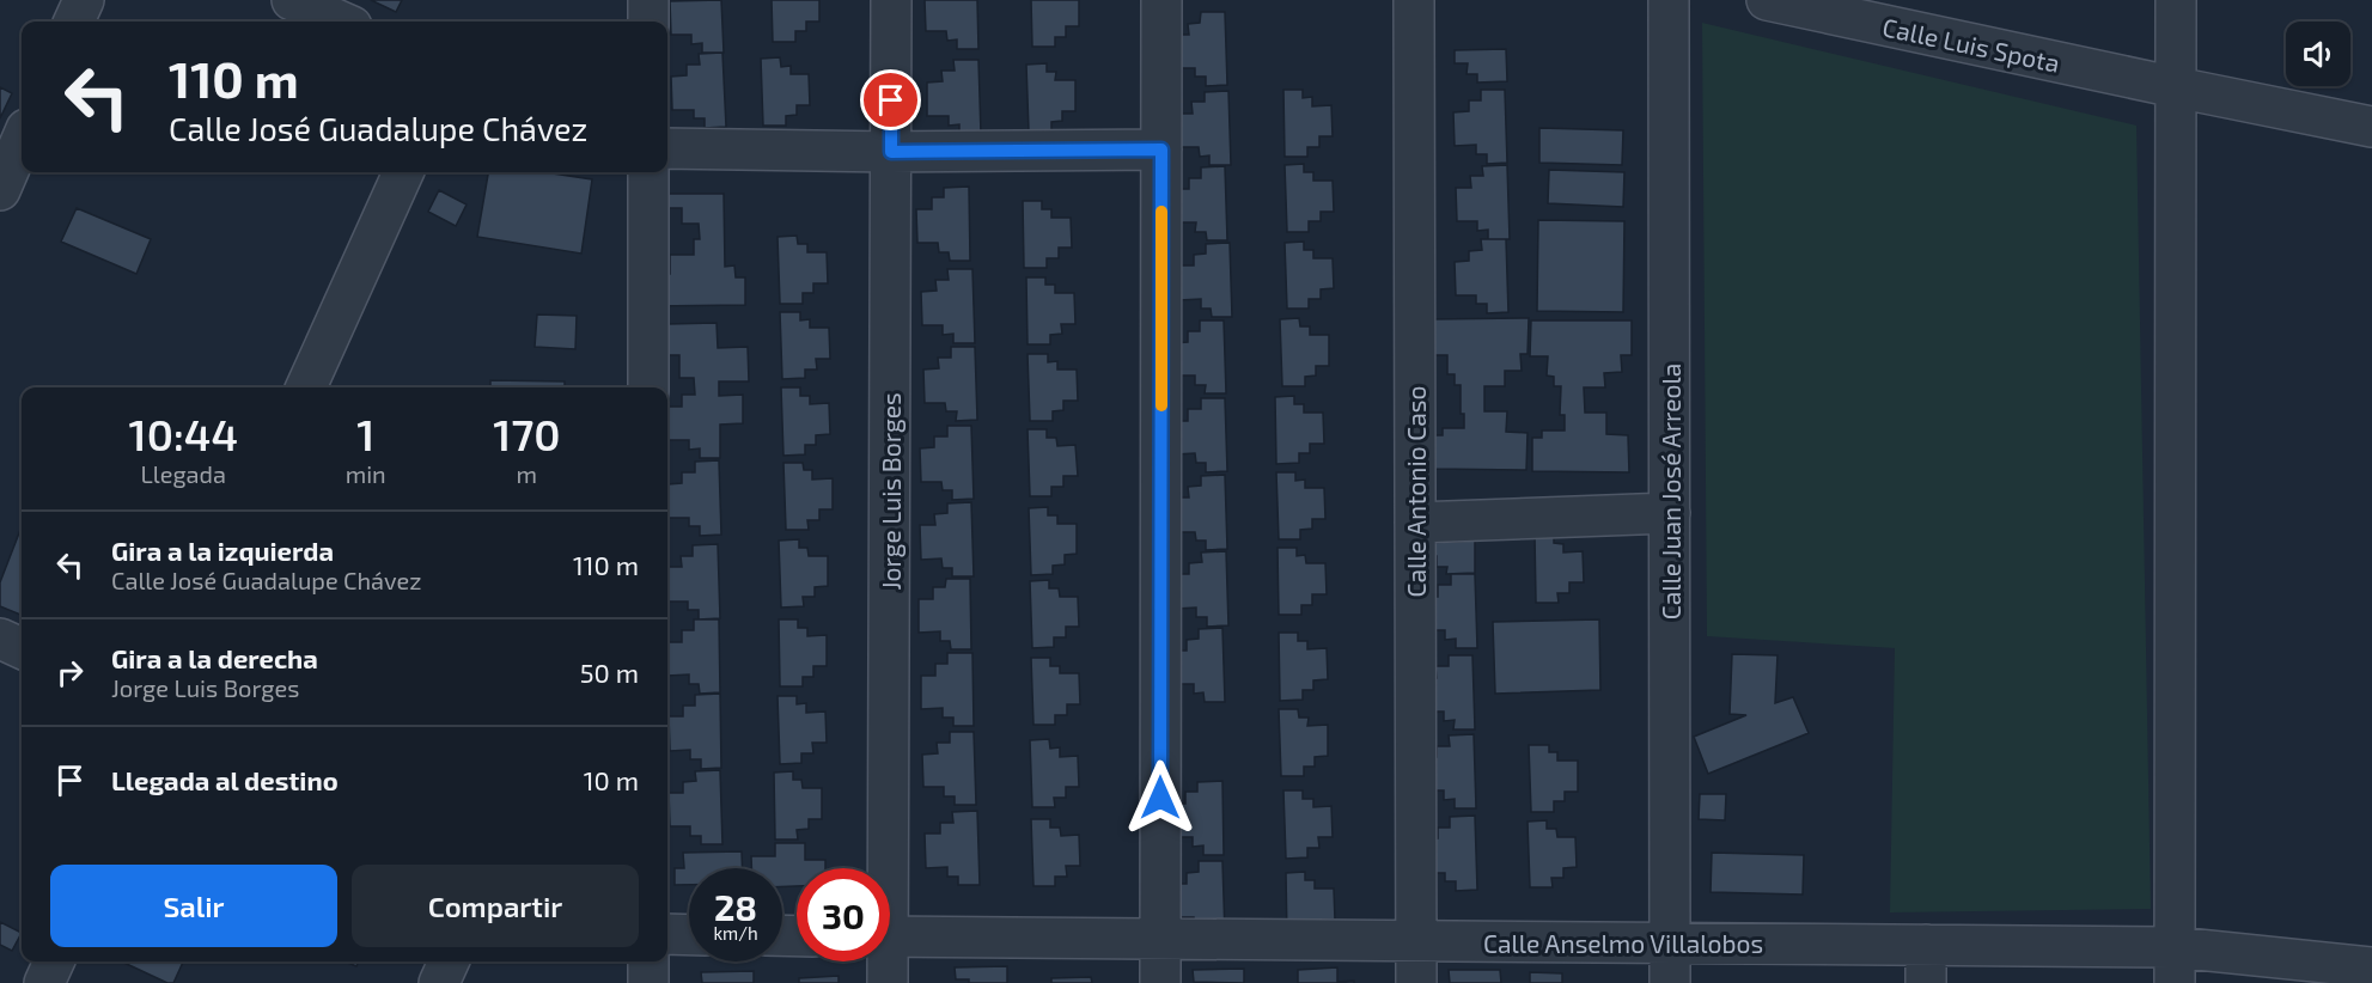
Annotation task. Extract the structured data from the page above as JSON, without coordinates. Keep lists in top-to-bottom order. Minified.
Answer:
{"streets":{"street":["Calle Luis Spota","Jorge Luis Borges","Calle Antonio Caso","Calle Juan José Arreola","Calle Anselmo Villalobos"]},"crossings":[["Calle Antonio Caso","Calle Anselmo Villalobos"],["Calle Juan José Arreola","Calle Anselmo Villalobos"]],"page":{"turn":["110 m","Calle José Guadalupe Chávez"],"eta":["10:44","Llegada","1","min","170","m"],"list":[{"name":"Gira a la izquierda","note":"Calle José Guadalupe Chávez","value":"110 m"},{"name":"Gira a la derecha","note":"Jorge Luis Borges","value":"50 m"},{"name":"Llegada al destino","value":"10 m"}],"buttons":["Salir","Compartir"],"speed":"28 km/h","limit":"30"}}
